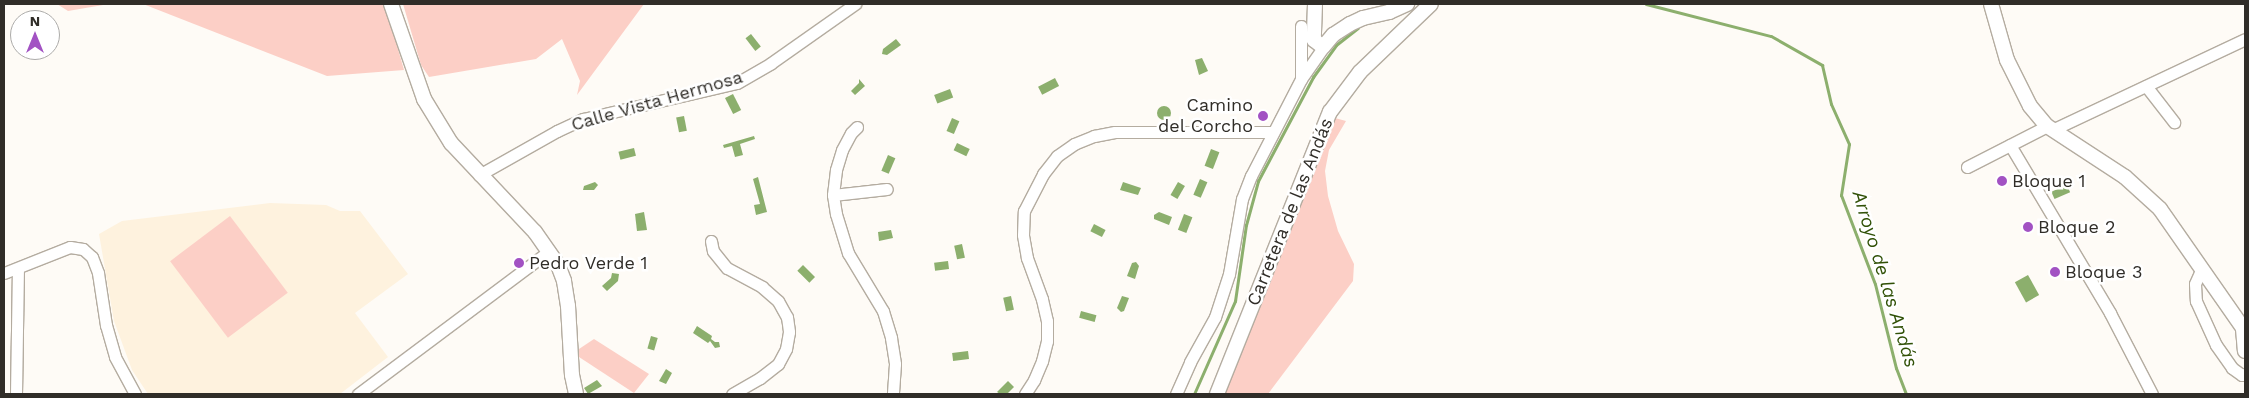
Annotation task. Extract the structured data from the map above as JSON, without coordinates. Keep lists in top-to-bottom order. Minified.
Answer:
{"streets":{"street":["Calle Vista Hermosa","Carretera de las Andás"]},"water":["Arroyo de las Andás"],"places":["Camino del Corcho","Bloque 1","Bloque 2","Pedro Verde 1","Bloque 3"],"north":"top"}
